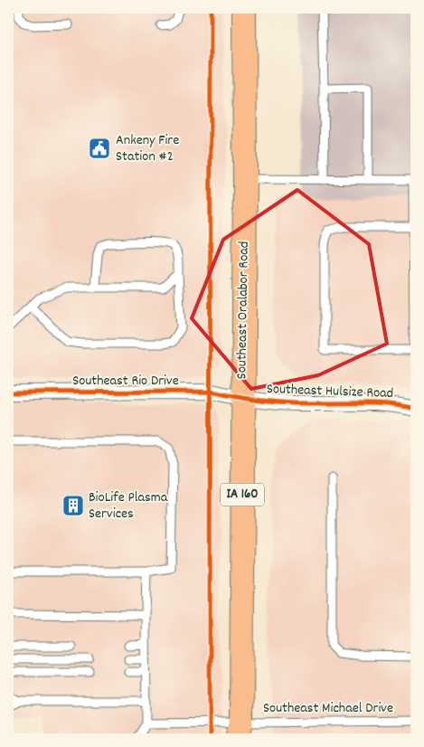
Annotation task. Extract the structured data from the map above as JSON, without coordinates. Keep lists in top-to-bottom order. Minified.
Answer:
{"streets":{"main road":["Southeast Oralabor Road","IA 160"],"street":["Southeast Rio Drive","Southeast Hulsize Road"],"lane":["Southeast Michael Drive"]},"crossings":[["Southeast Oralabor Road","Southeast Rio Drive"],["Southeast Oralabor Road","Southeast Hulsize Road"],["Southeast Oralabor Road","Southeast Michael Drive"],["Southeast Rio Drive","Southeast Hulsize Road"]],"places":{"public building":["Ankeny Fire Station #2"],"building":["BioLife Plasma Services"]}}
